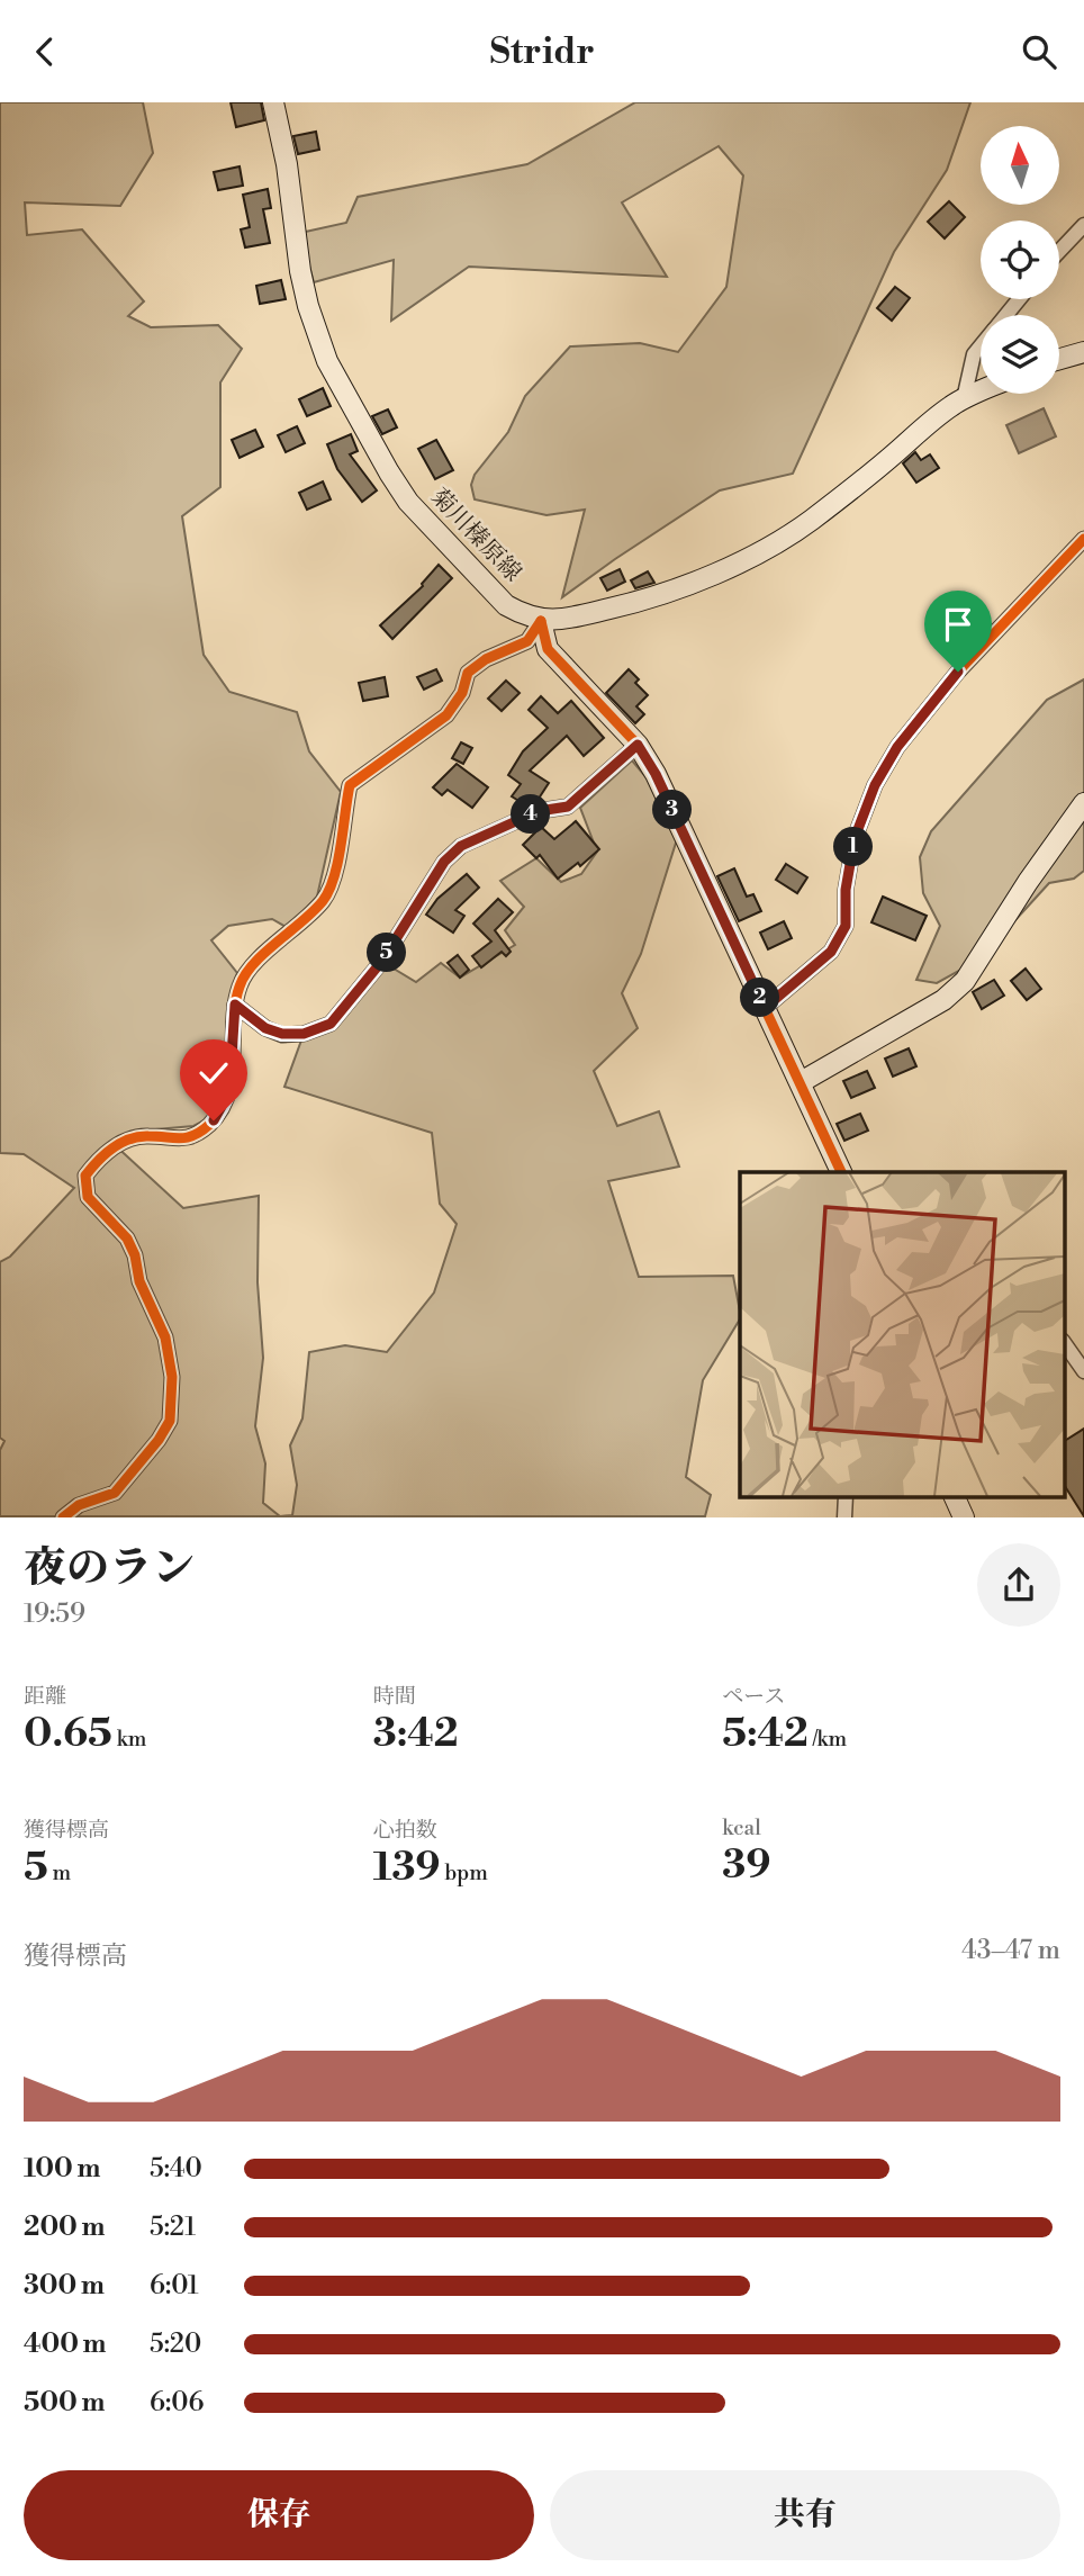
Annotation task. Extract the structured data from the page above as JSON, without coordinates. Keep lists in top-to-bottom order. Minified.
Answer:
{"streets":{"main road":["菊川榛原線"]},"north":"top","page":{"header":"Stridr","pins":["3","4","1","5","2"],"heading":["夜のラン","19:59"],"stats":[["距離","0.65 km"],["時間","3:42"],["ペース","5:42 /km"],["獲得標高","5 m"],["心拍数","139 bpm"],["kcal","39"]],"chart":["獲得標高","43–47 m"],"list":[{"name":"100 m","note":"5:40"},{"name":"200 m","note":"5:21"},{"name":"300 m","note":"6:01"},{"name":"400 m","note":"5:20"},{"name":"500 m","note":"6:06"}],"buttons":["保存","共有"]}}
